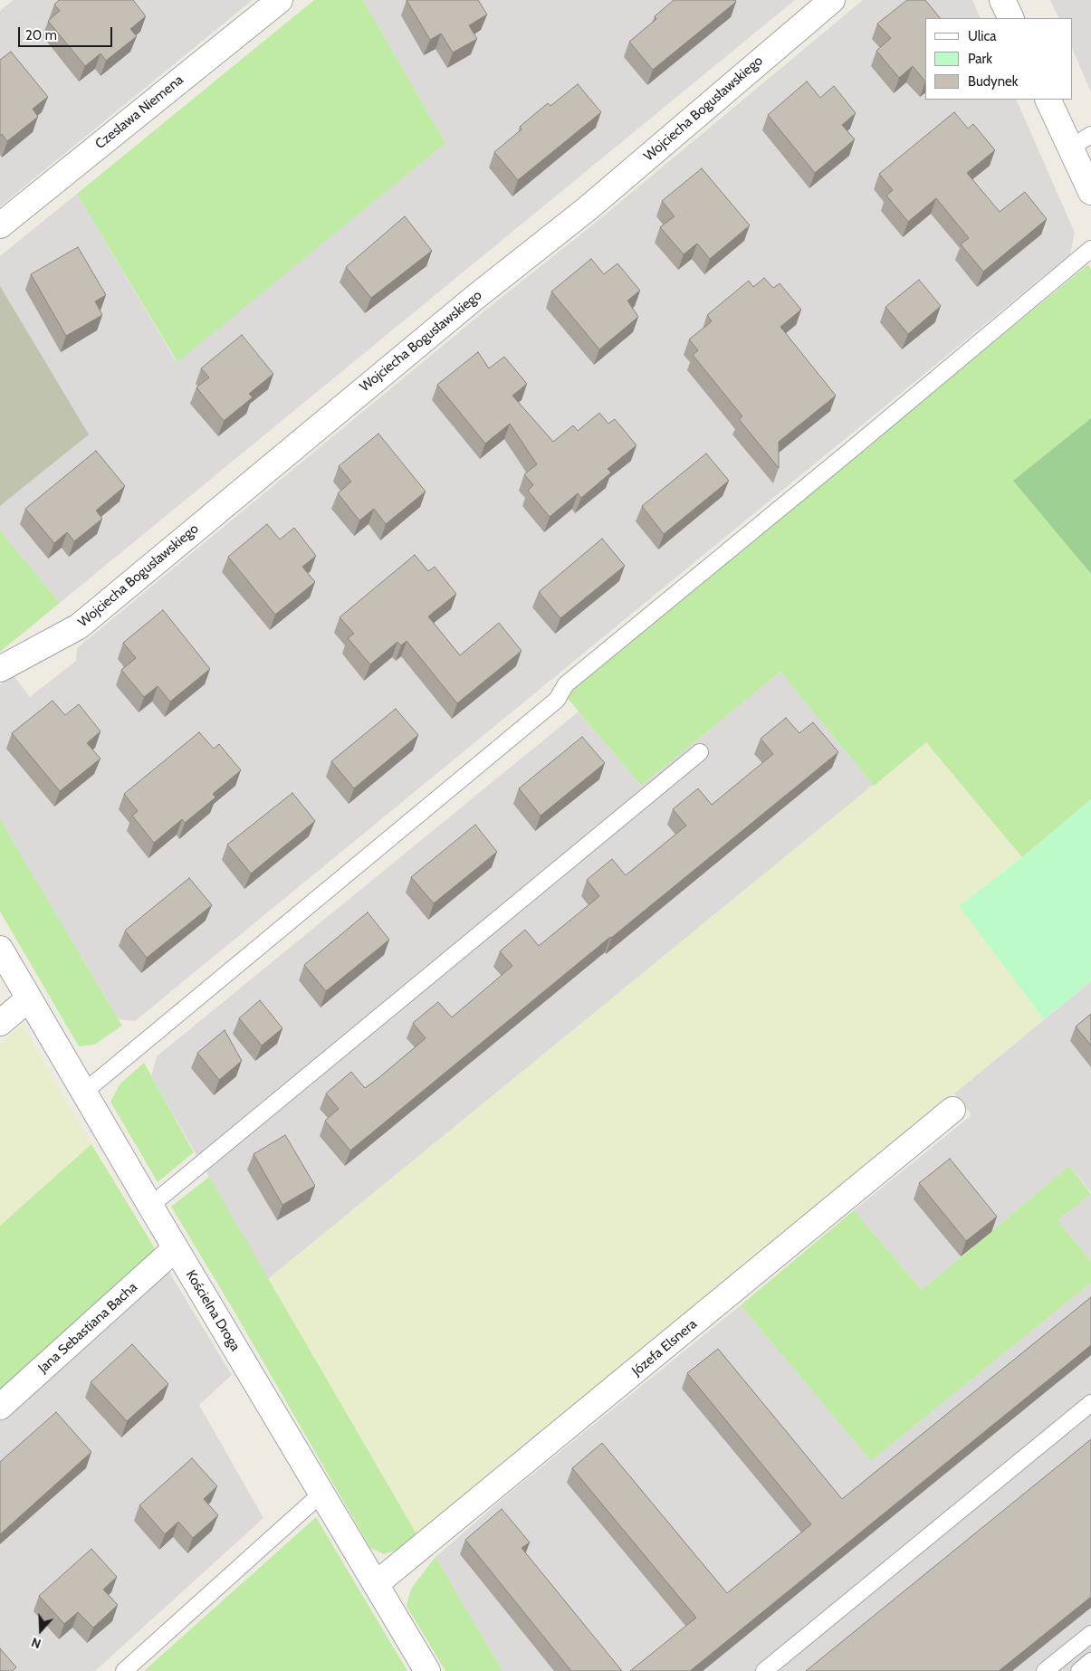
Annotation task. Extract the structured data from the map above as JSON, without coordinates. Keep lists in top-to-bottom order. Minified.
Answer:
{"streets":{"street":["Wojciecha Bogusławskiego","Czesława Niemena","Kościelna Droga","Jana Sebastiana Bacha","Józefa Elsnera"]},"crossings":[["Kościelna Droga","Jana Sebastiana Bacha"],["Kościelna Droga","Józefa Elsnera"]],"legend":["Ulica","Park","Budynek"],"scale_bar":"20 m","north":"bottom"}
